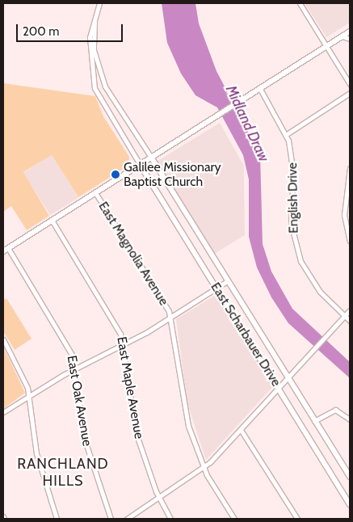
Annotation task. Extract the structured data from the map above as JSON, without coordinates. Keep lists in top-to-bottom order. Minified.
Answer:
{"streets":{"main road":["East Scharbauer Drive"],"street":["English Drive","East Magnolia Avenue","East Maple Avenue","East Oak Avenue"]},"districts":["RANCHLAND HILLS"],"water":["Midland Draw"],"places":["Galilee Missionary Baptist Church"],"scale_bar":"200 m"}
